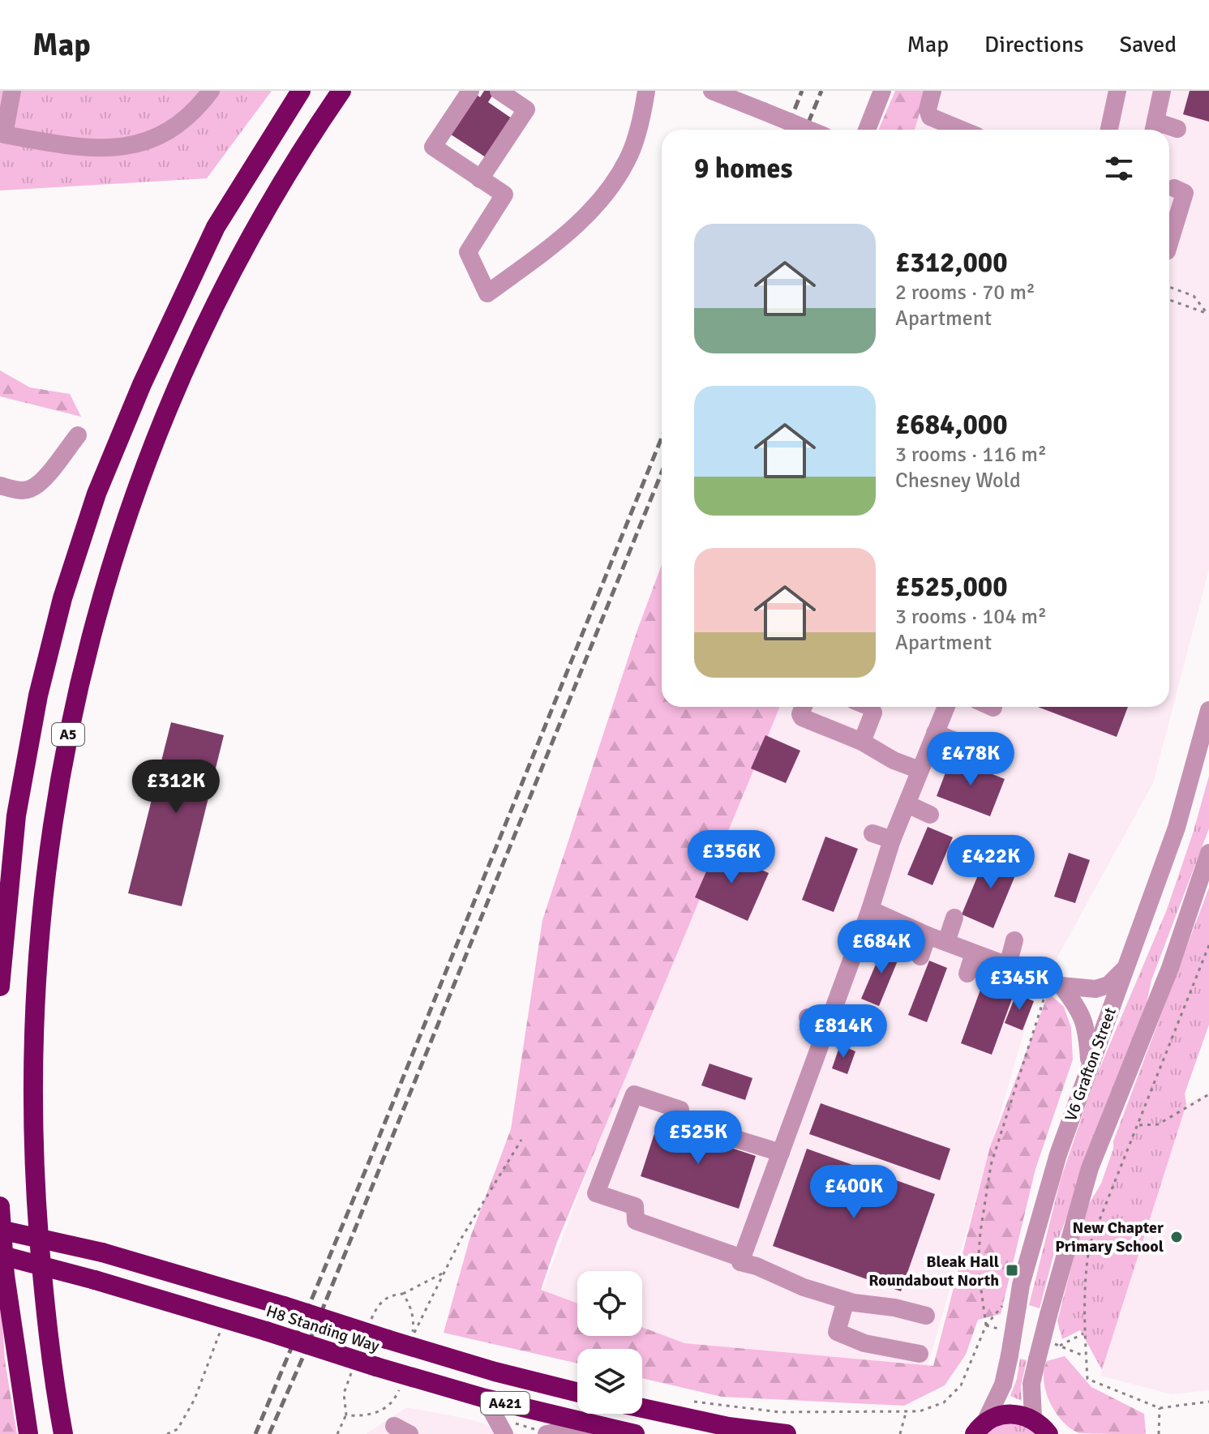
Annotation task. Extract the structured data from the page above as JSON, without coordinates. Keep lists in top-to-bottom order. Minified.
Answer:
{"streets":{"highway":["A5","H8 Standing Way","A421"],"street":["V6 Grafton Street"]},"places":{"other":["New Chapter Primary School"],"transit":["Bleak Hall Roundabout North"]},"page":{"header":"Map","nav":["Map","Directions","Saved"],"heading":"9 homes","list":[{"name":"£312,000","note":"2 rooms · 70 m² · Apartment"},{"name":"£684,000","note":"3 rooms · 116 m² · Chesney Wold"},{"name":"£525,000","note":"3 rooms · 104 m² · Apartment"}],"price":["£478K","£312K","£356K","£422K","£684K","£345K","£814K","£525K","£400K"]}}
